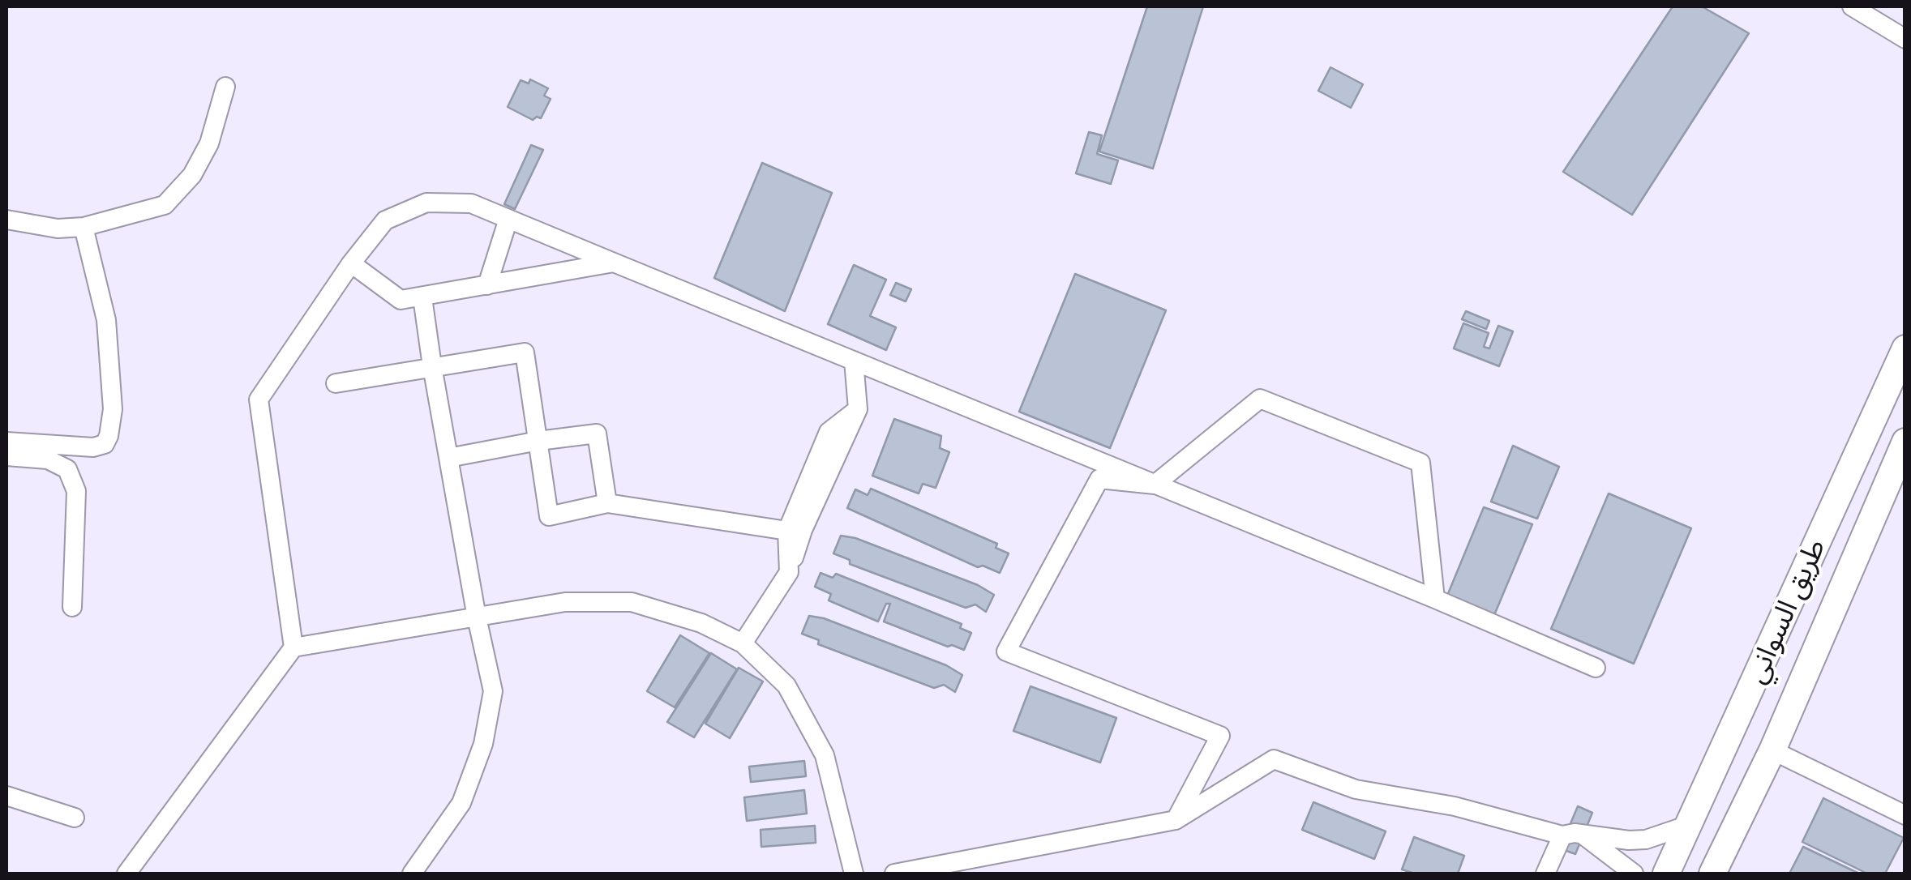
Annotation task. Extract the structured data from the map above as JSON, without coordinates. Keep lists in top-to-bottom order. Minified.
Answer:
{"streets":{"highway":["طريق السواني"]}}
